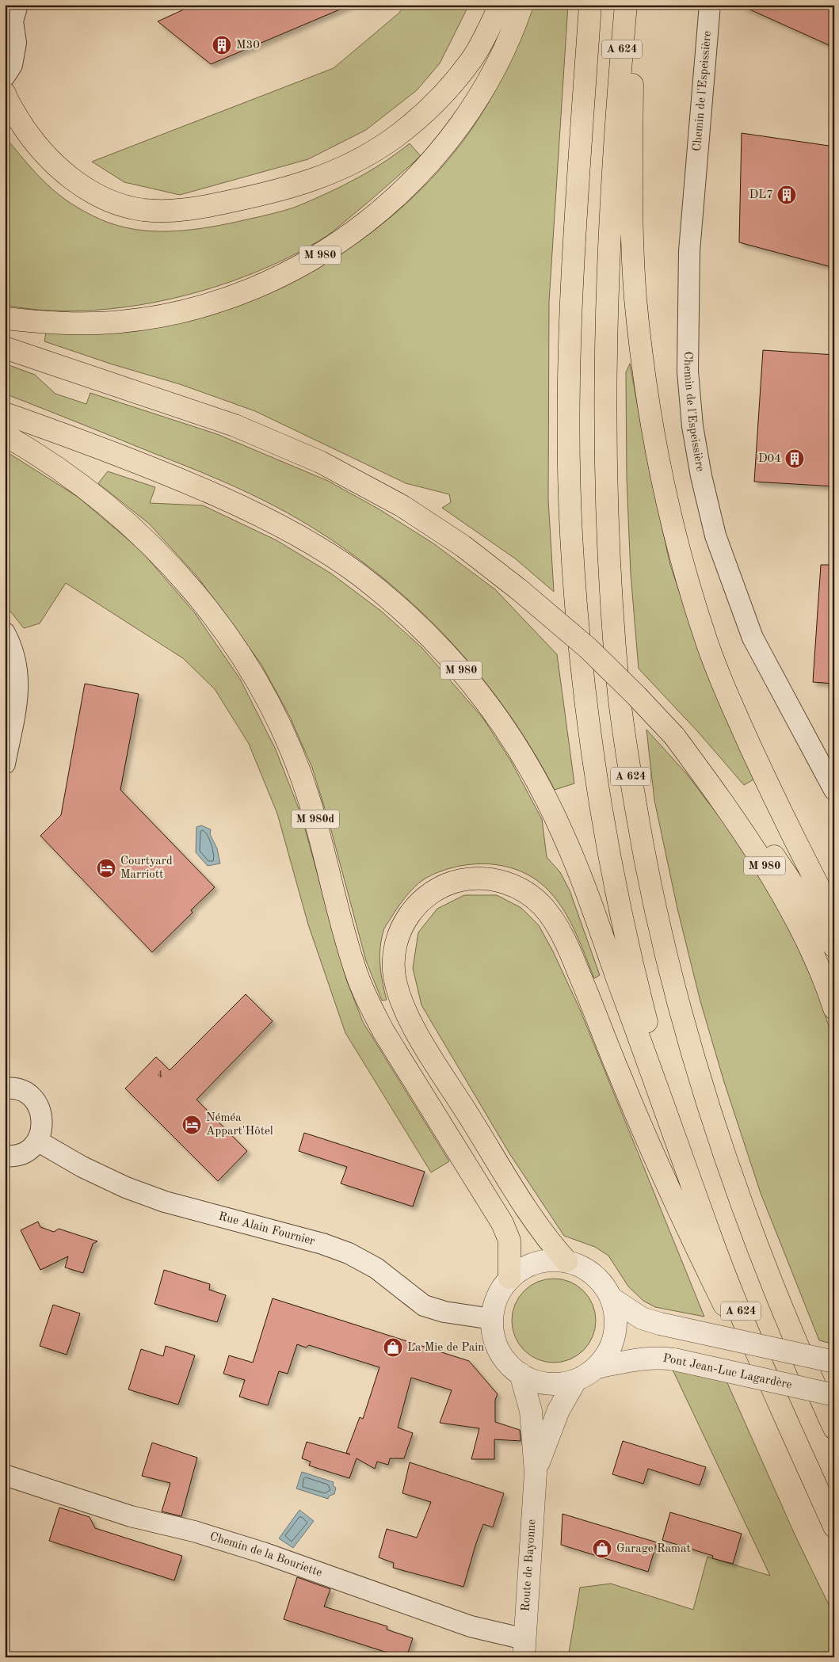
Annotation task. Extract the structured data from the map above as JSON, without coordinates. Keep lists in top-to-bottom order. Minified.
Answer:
{"streets":{"highway":["A 624","M 980","M 980d"],"street":["Chemin de l'Espeissière","Rue Alain Fournier","Pont Jean-Luc Lagardère","Chemin de la Bouriette","Route de Bayonne"]},"crossings":[["A 624","M 980"],["M 980d","Rue Alain Fournier"],["M 980d","Pont Jean-Luc Lagardère"],["M 980d","Route de Bayonne"],["Rue Alain Fournier","Pont Jean-Luc Lagardère"],["Rue Alain Fournier","Route de Bayonne"],["Pont Jean-Luc Lagardère","Route de Bayonne"],["Chemin de la Bouriette","Route de Bayonne"]],"places":{"building":["M30","DL7","D04"],"hotel":["Courtyard Marriott","Néméa Appart'Hôtel"],"shop":["La Mie de Pain","Garage Ramat"]},"house_numbers":["4"]}
